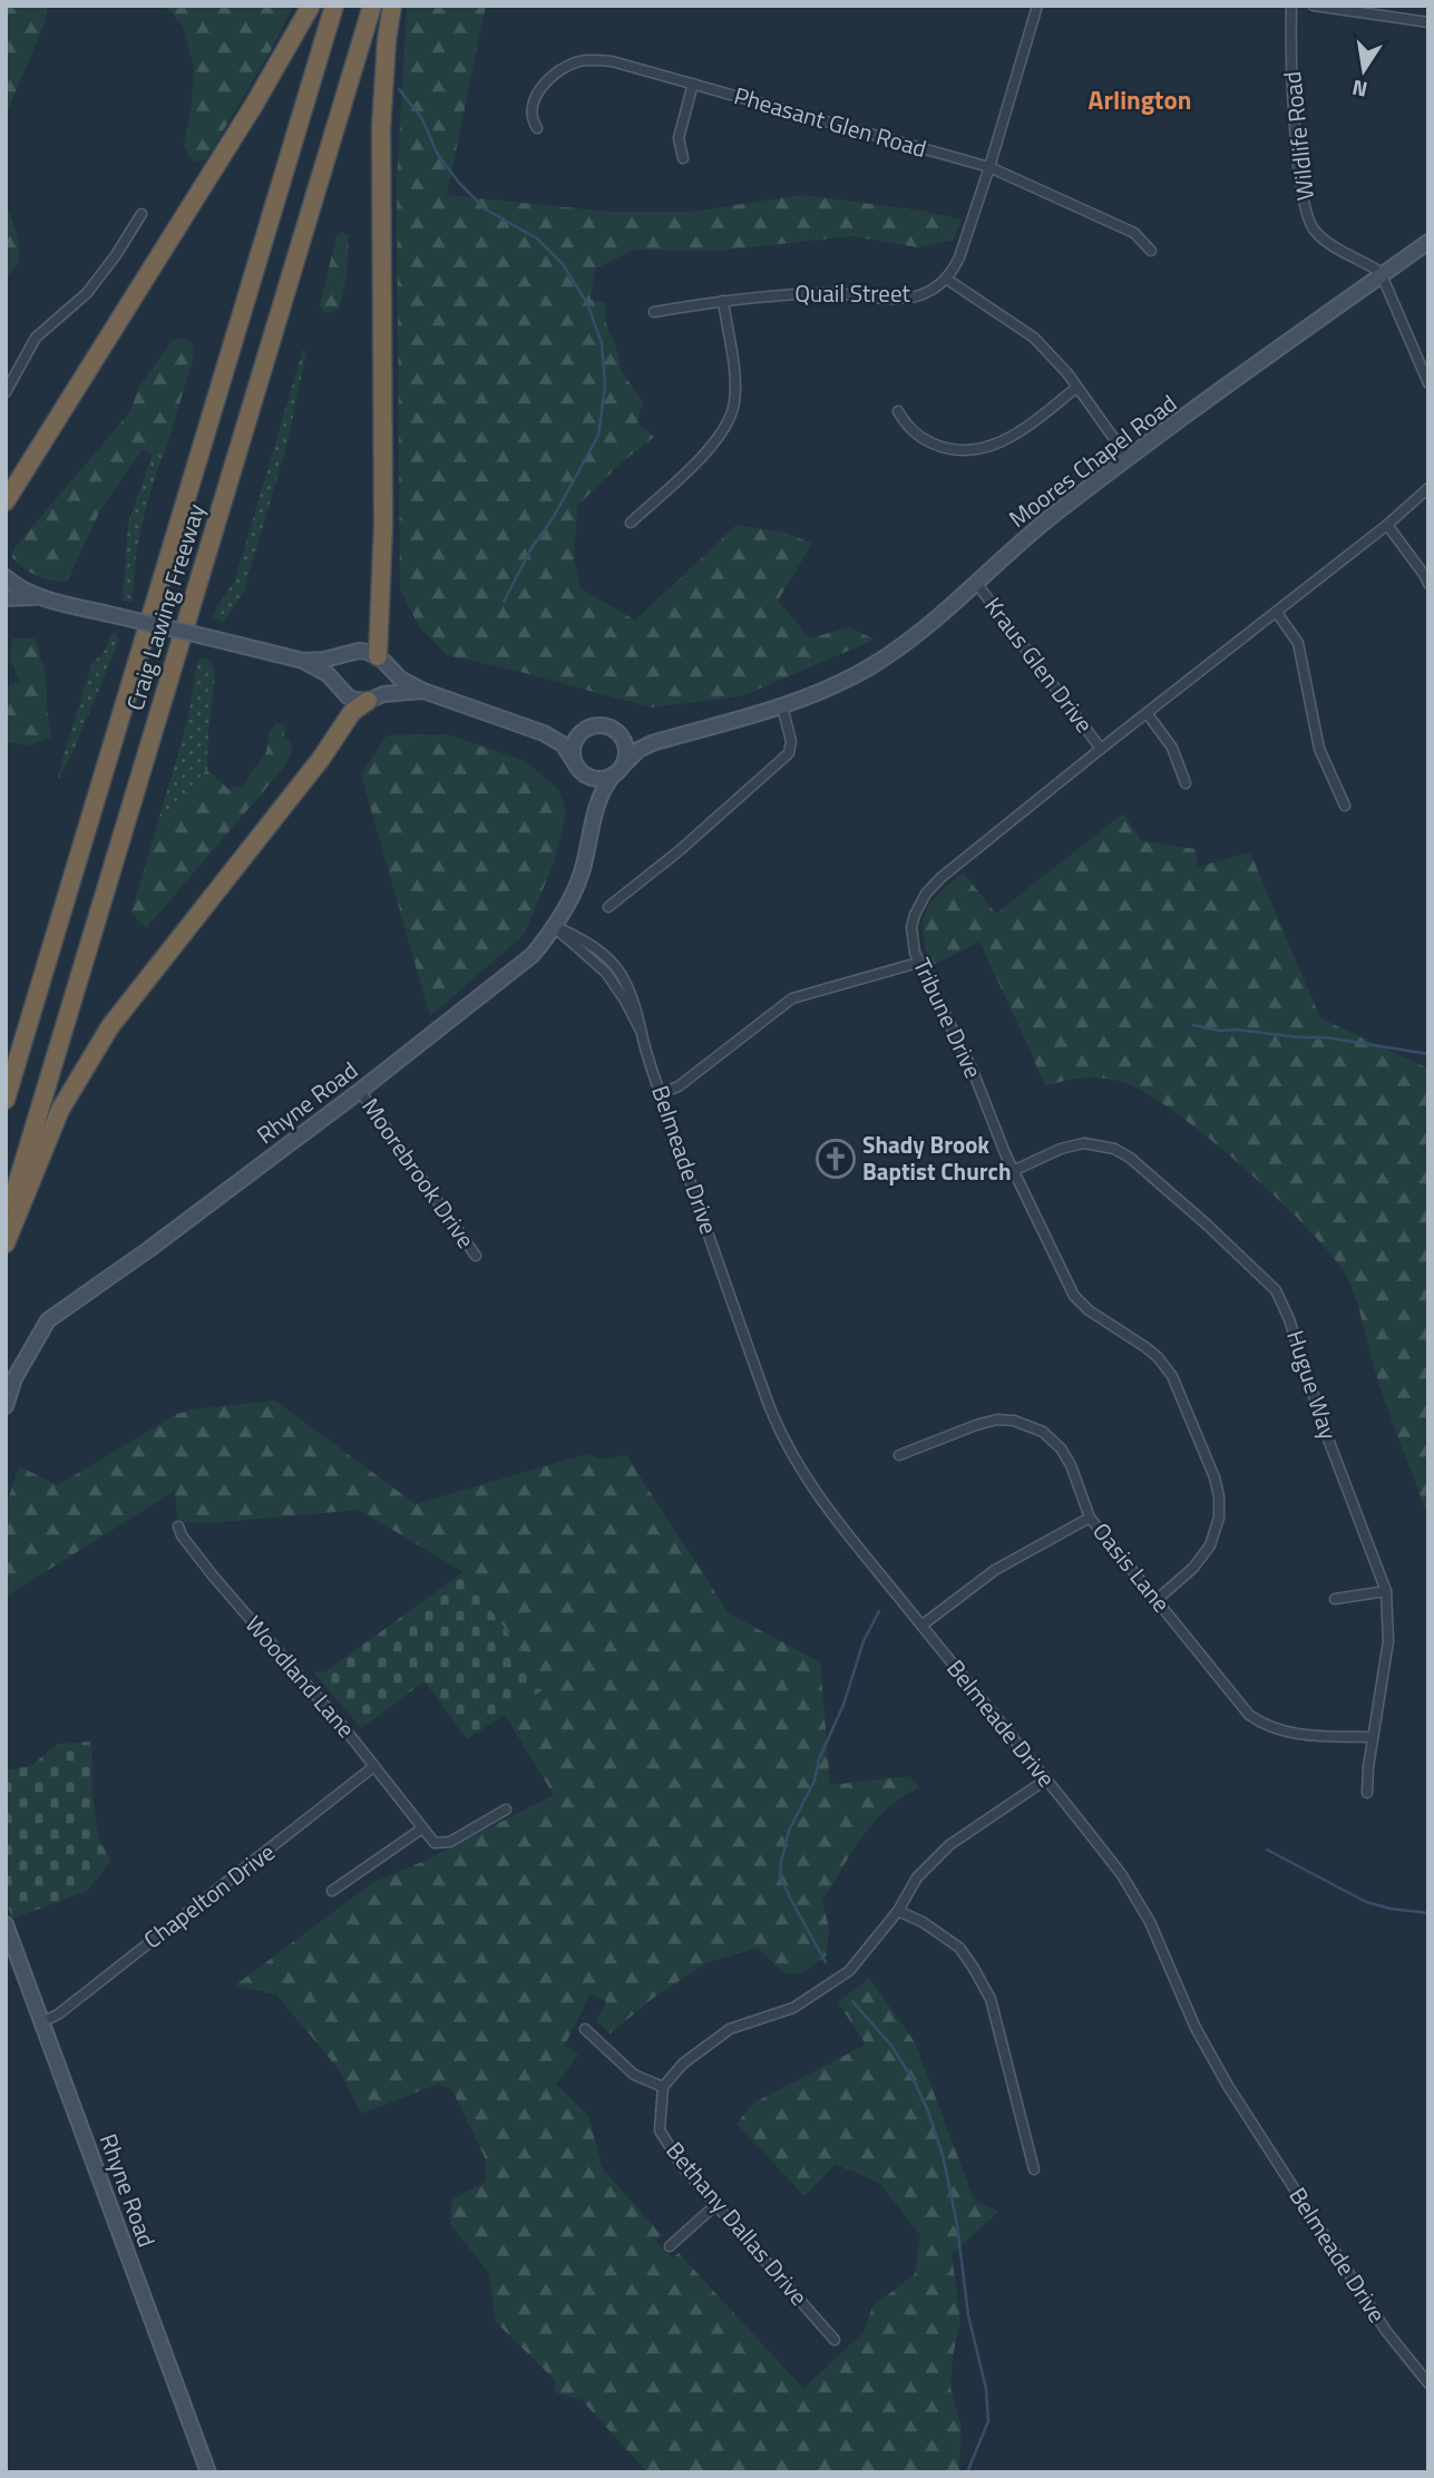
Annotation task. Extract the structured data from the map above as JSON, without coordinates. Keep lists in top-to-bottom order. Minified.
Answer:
{"streets":{"highway":["Craig Lawing Freeway"],"main road":["Moores Chapel Road","Rhyne Road"],"street":["Pheasant Glen Road","Wildlife Road","Quail Street","Kraus Glen Drive","Tribune Drive","Belmeade Drive","Moorebrook Drive","Hugue Way","Oasis Lane","Woodland Lane","Chapelton Drive","Bethany Dallas Drive"]},"crossings":[["Wildlife Road","Moores Chapel Road"],["Moores Chapel Road","Kraus Glen Drive"],["Moores Chapel Road","Rhyne Road"],["Kraus Glen Drive","Tribune Drive"],["Tribune Drive","Hugue Way"],["Tribune Drive","Oasis Lane"],["Rhyne Road","Belmeade Drive"],["Rhyne Road","Moorebrook Drive"],["Rhyne Road","Chapelton Drive"],["Hugue Way","Oasis Lane"],["Woodland Lane","Chapelton Drive"]],"districts":["Arlington"],"places":{"church":["Shady Brook Baptist Church"]},"north":"bottom"}
